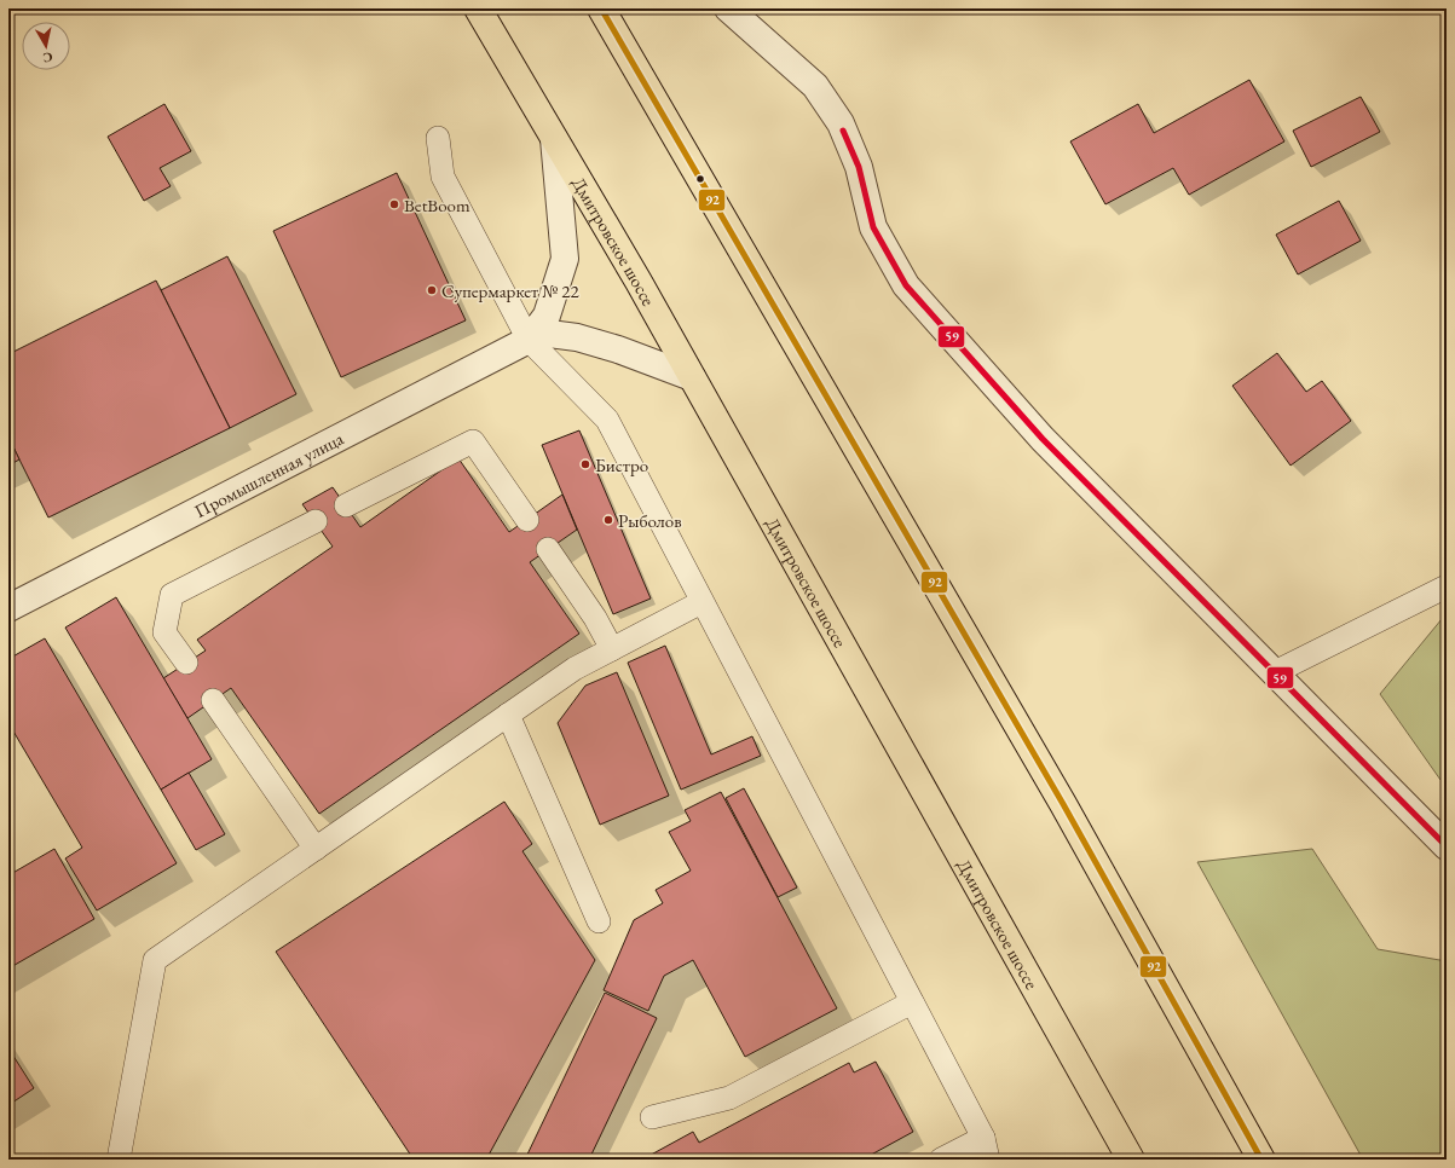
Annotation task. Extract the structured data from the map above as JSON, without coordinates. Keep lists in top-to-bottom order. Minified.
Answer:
{"streets":{"highway":["Дмитровское шоссе"],"street":["Промышленная улица"]},"crossings":[["Дмитровское шоссе","Промышленная улица"]],"places":["BetBoom","Супермаркет № 22","Бистро","Рыболов"],"lines":["transit line 92","transit line 59"],"north":"bottom"}
